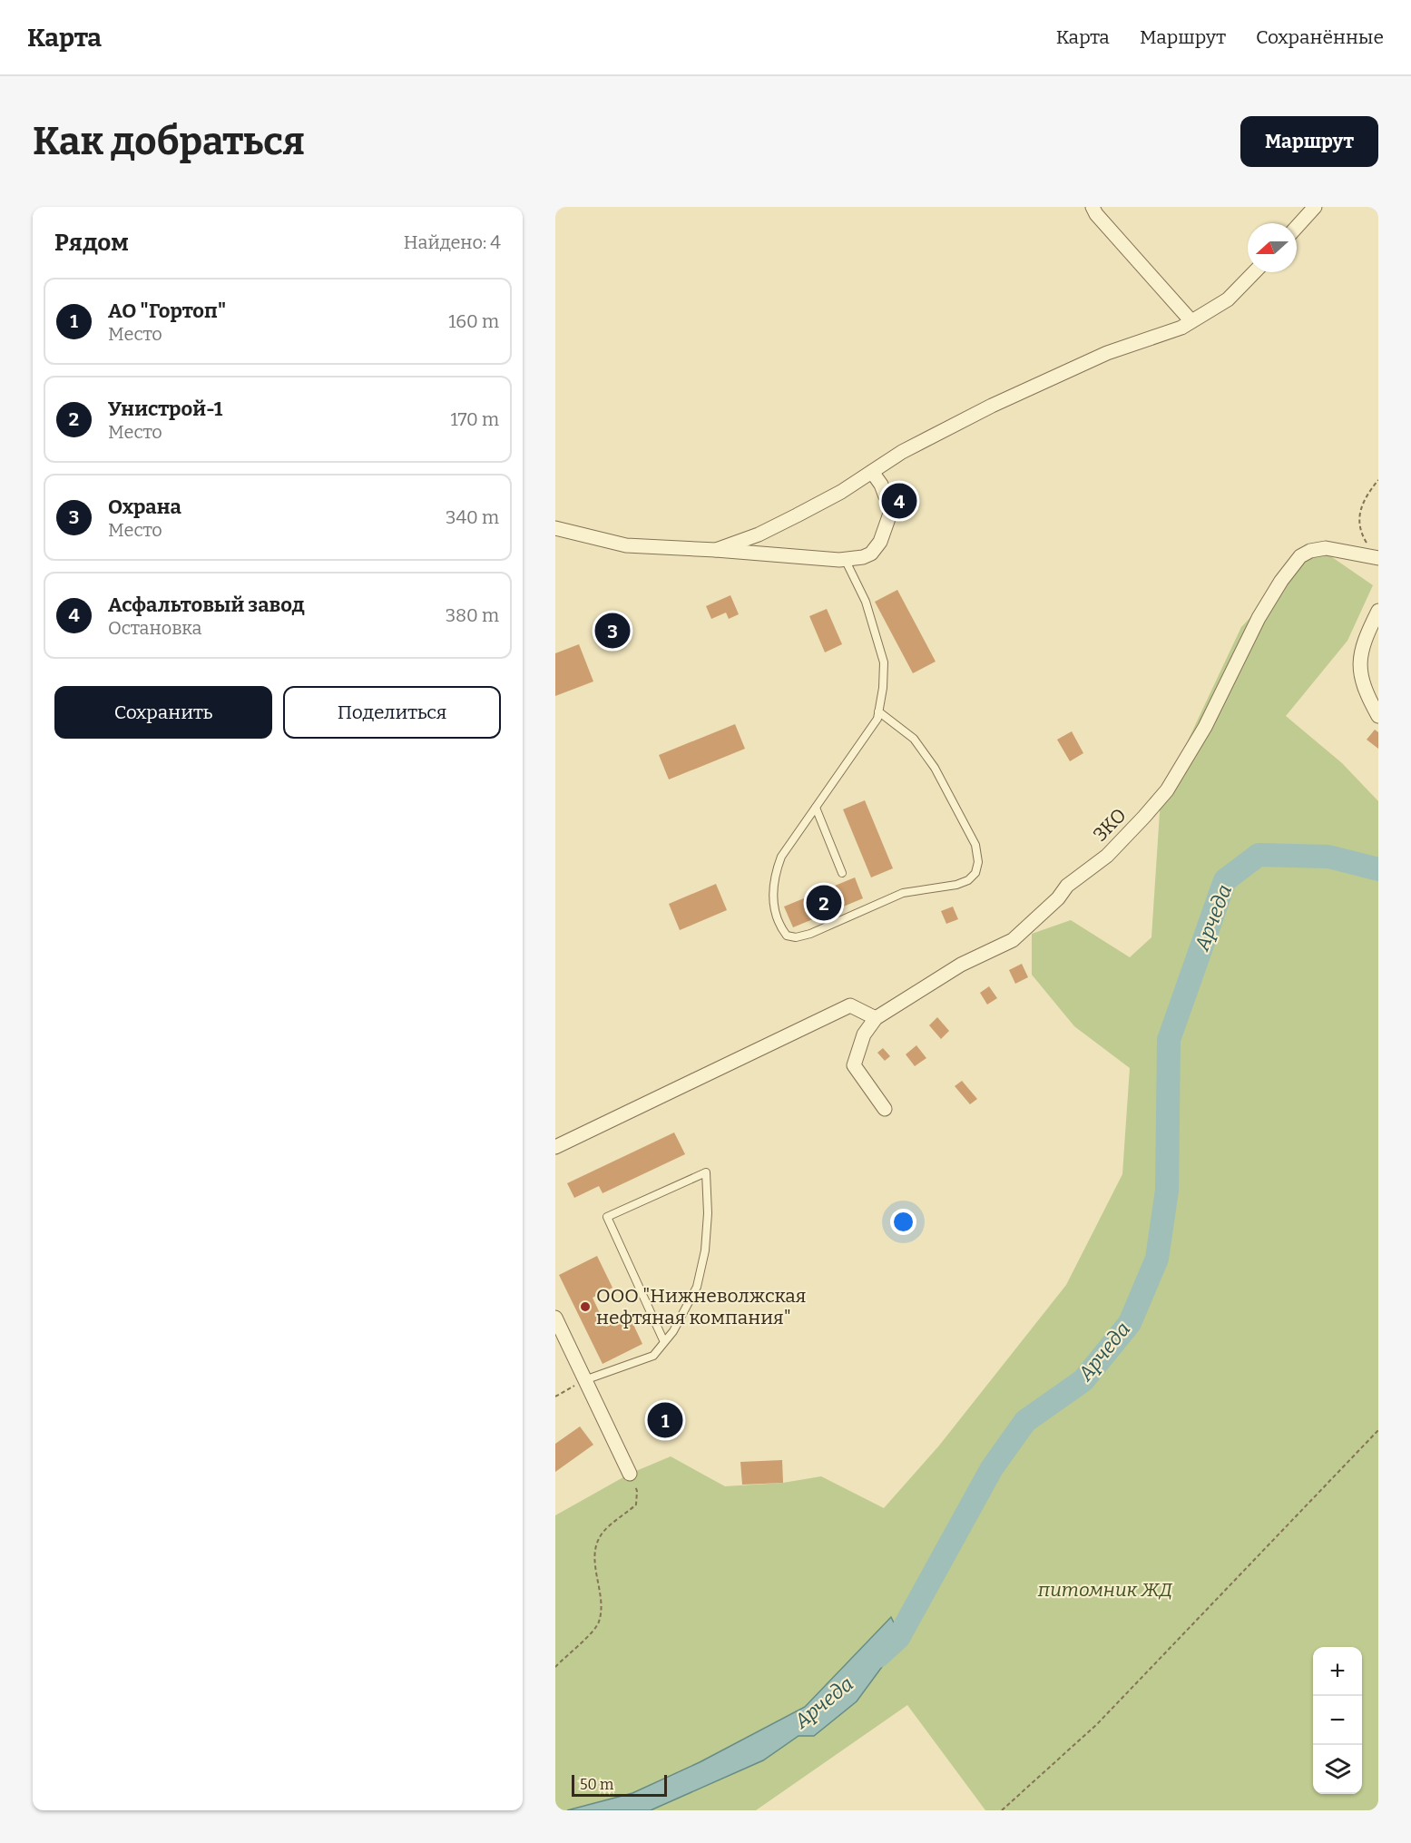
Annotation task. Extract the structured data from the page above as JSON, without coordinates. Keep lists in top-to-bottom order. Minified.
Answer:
{"streets":{"street":["ЗКО"]},"water":["Арчеда"],"parks":["питомник ЖД"],"places":["ООО \"Нижневолжская нефтяная компания\""],"scale_bar":"50 m","north":"left","page":{"header":"Карта","nav":["Карта","Маршрут","Сохранённые"],"buttons":["Маршрут",["Сохранить","Поделиться"]],"title":"Как добраться","heading":["Рядом","Найдено: 4"],"list":[{"mark":"1","name":"АО \"Гортоп\"","note":"Место","value":"160 m"},{"mark":"2","name":"Унистрой-1","note":"Место","value":"170 m"},{"mark":"3","name":"Охрана","note":"Место","value":"340 m"},{"mark":"4","name":"Асфальтовый завод","note":"Остановка","value":"380 m"}],"pins":["4","3","2","1"],"map_buttons":["+","−"],"scale":"50 m"}}
